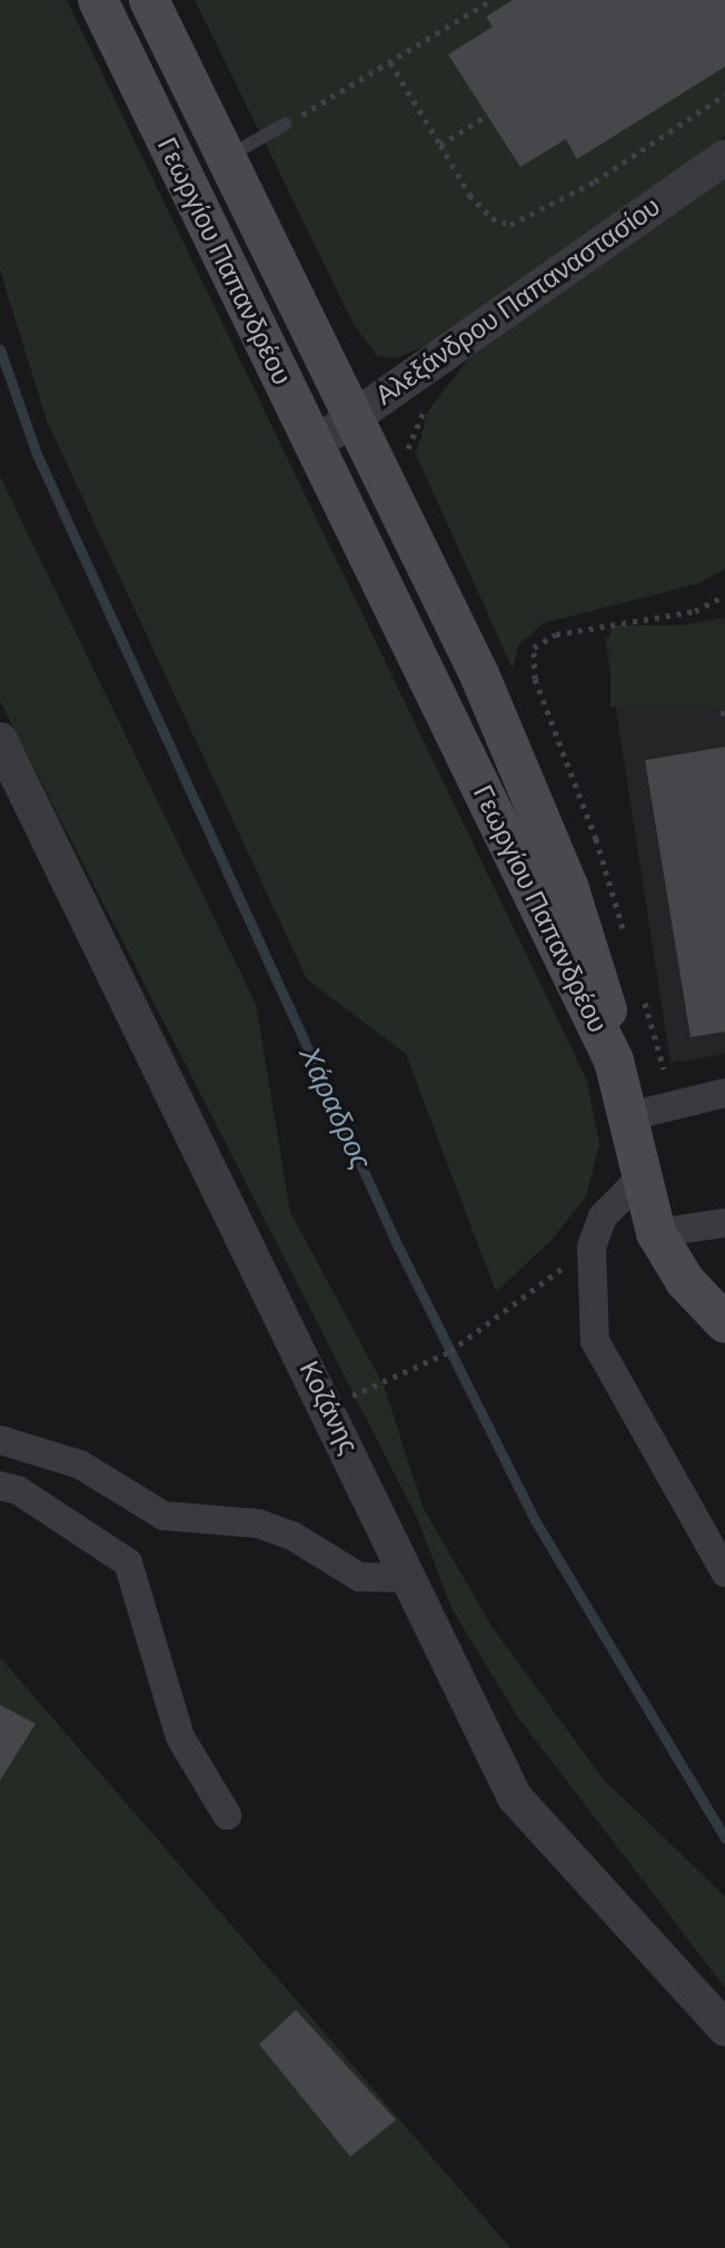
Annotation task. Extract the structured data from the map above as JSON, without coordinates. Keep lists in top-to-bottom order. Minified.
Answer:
{"streets":{"main road":["Γεωργίου Παπανδρέου"],"street":["Αλεξάνδρου Παπαναστασίου","Κοζάνης"]},"crossings":[["Γεωργίου Παπανδρέου","Αλεξάνδρου Παπαναστασίου"]],"water":["Χάραδρος"]}
